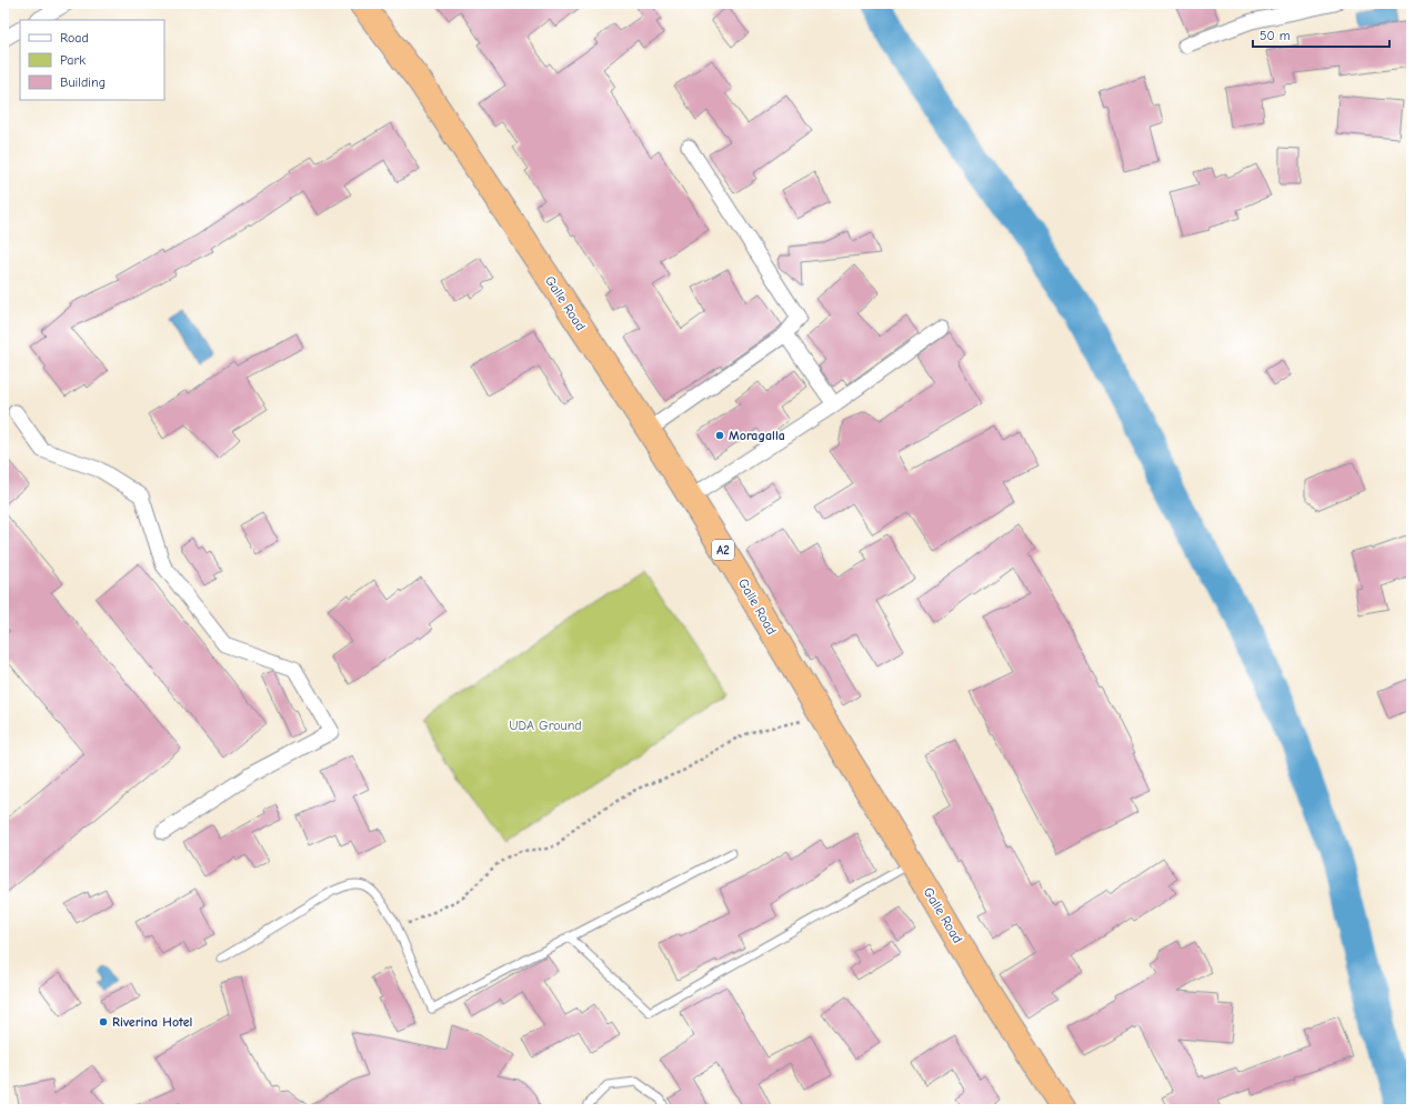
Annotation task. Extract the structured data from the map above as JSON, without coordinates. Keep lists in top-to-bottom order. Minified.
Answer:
{"streets":{"highway":["Galle Road","A2"]},"parks":["UDA Ground"],"places":["Moragalla","Riverina Hotel"],"legend":["Road","Park","Building"],"scale_bar":"50 m"}
